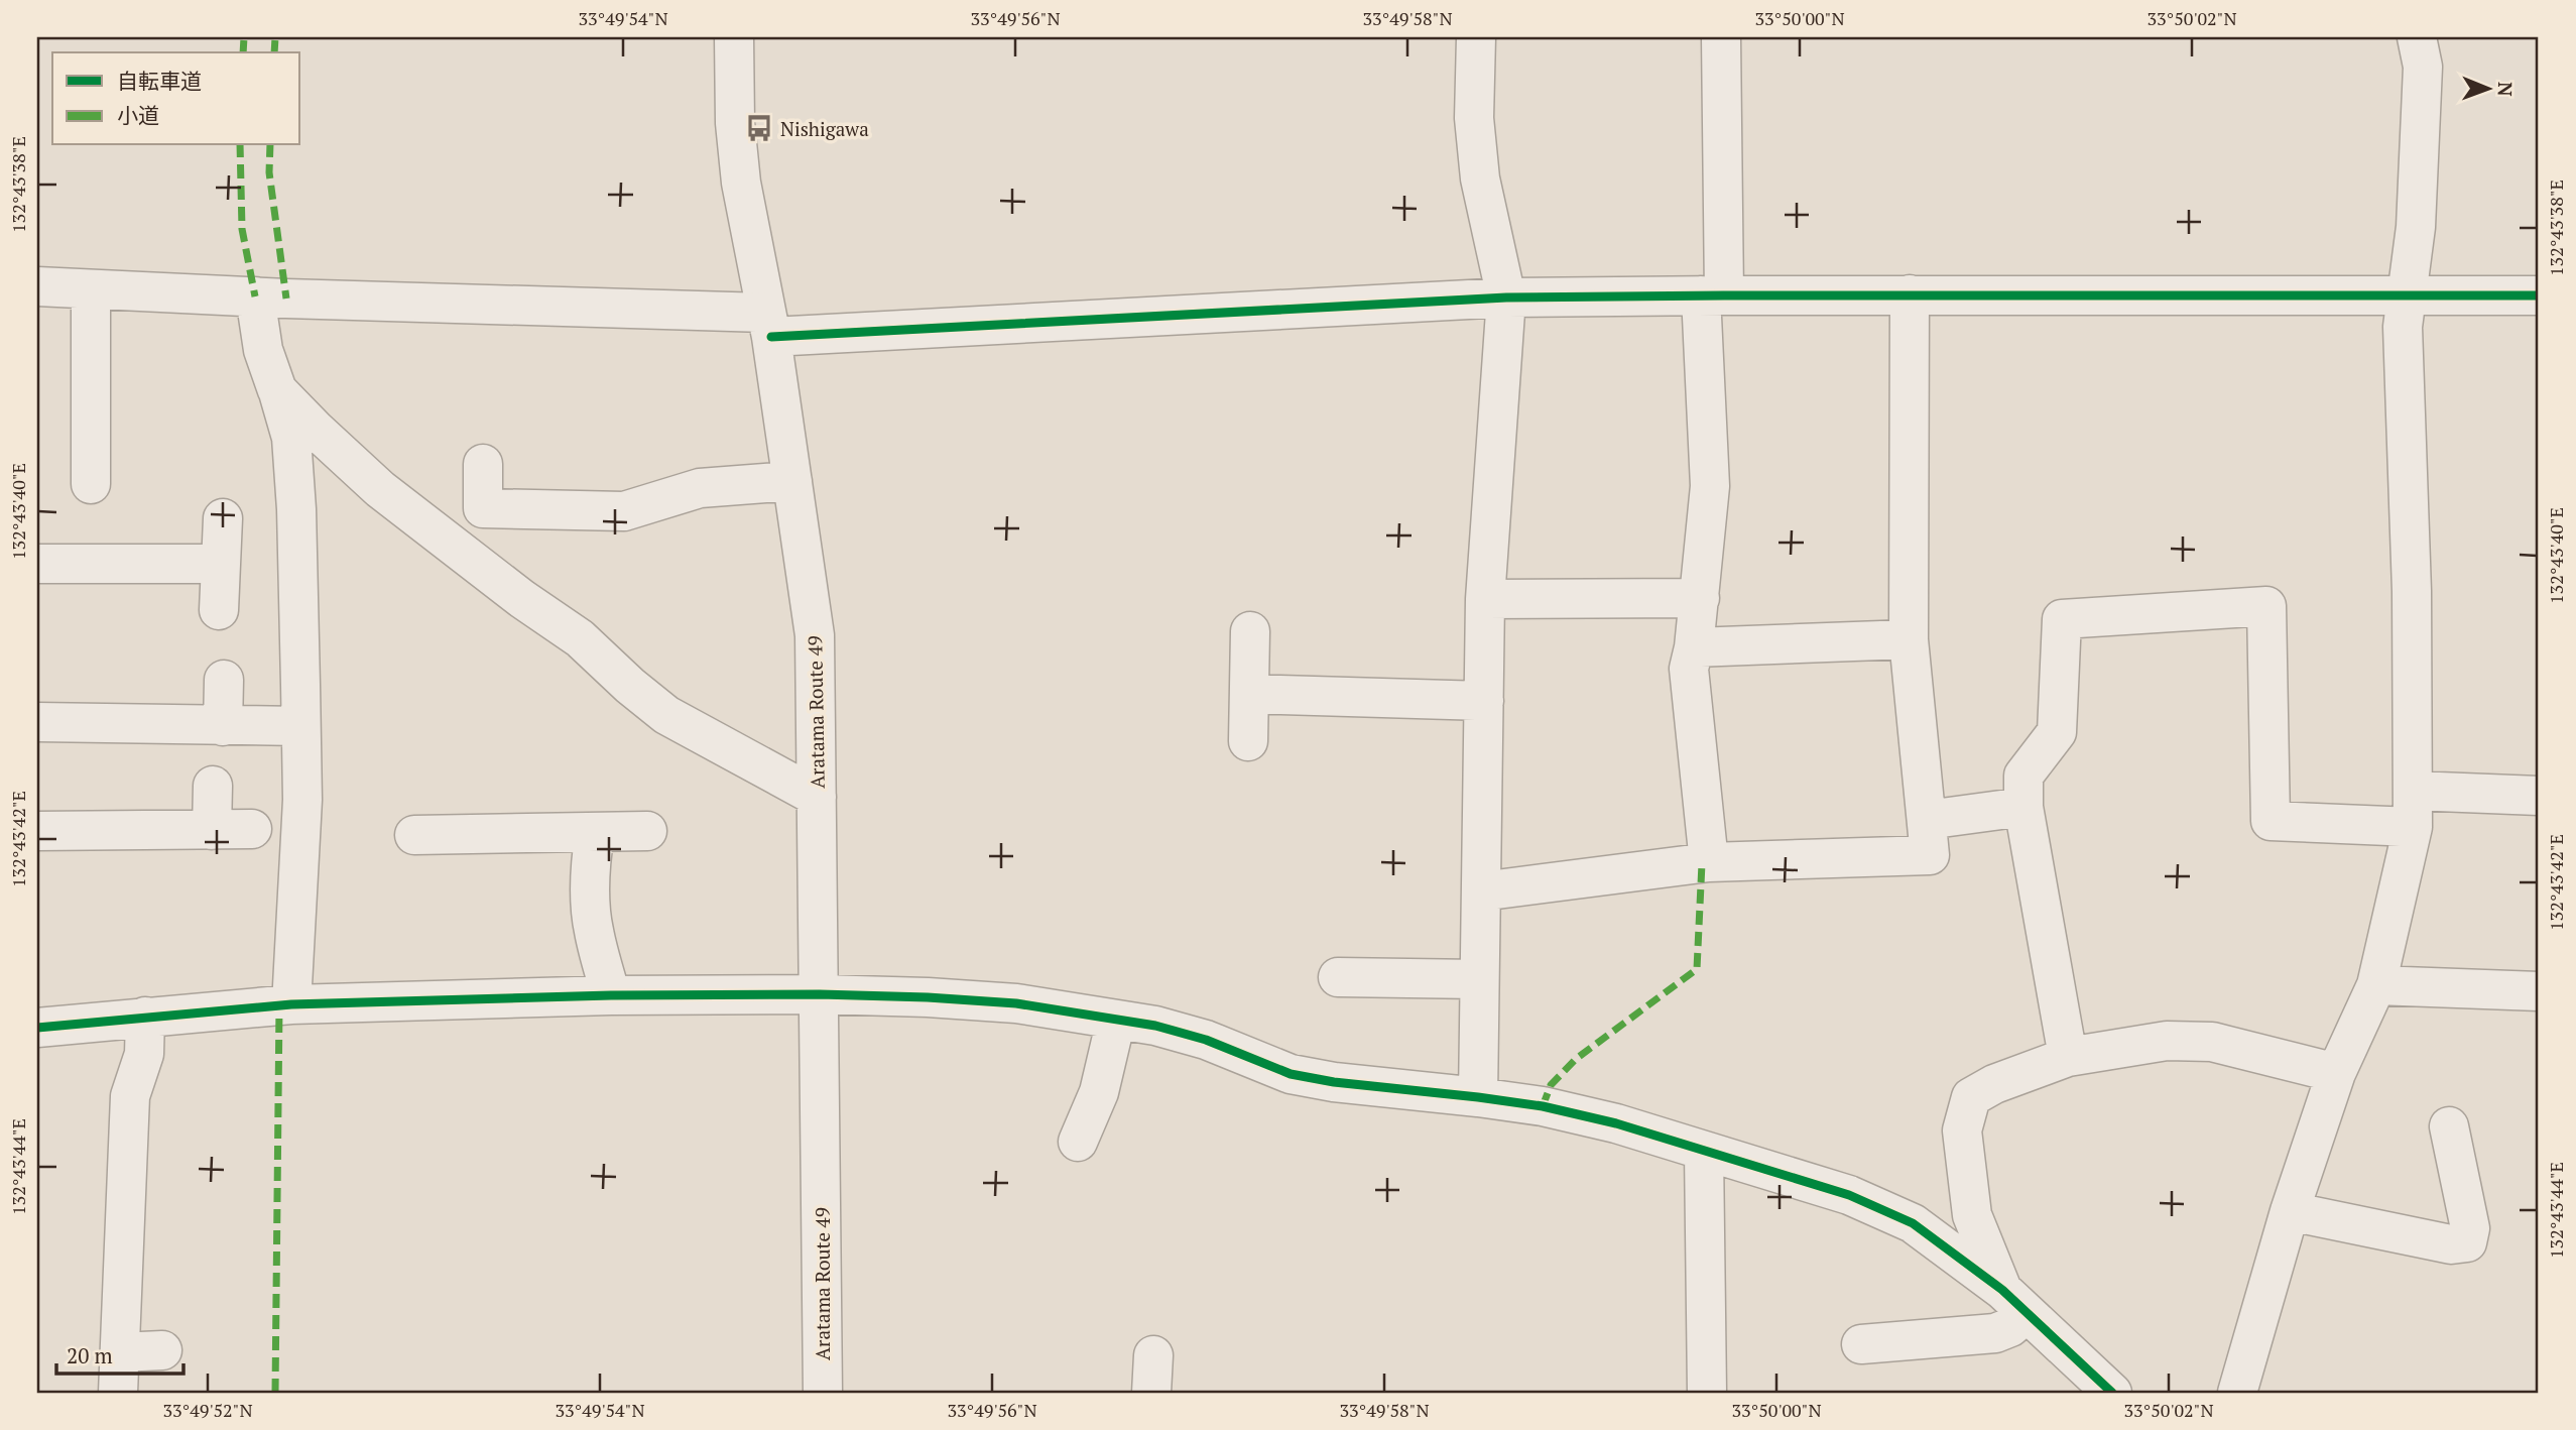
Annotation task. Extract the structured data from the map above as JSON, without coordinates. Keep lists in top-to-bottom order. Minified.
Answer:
{"streets":{"street":["Aratama Route 49"]},"places":{"bus stop":["Nishigawa"]},"legend":["自転車道","小道"],"scale_bar":"20 m","north":"right","coordinates":["33°49'54\"N","33°49'56\"N","33°49'58\"N","33°50'00\"N","33°50'02\"N","132°43'38\"E","132°43'40\"E","132°43'42\"E","132°43'44\"E","33°49'52\"N"]}
